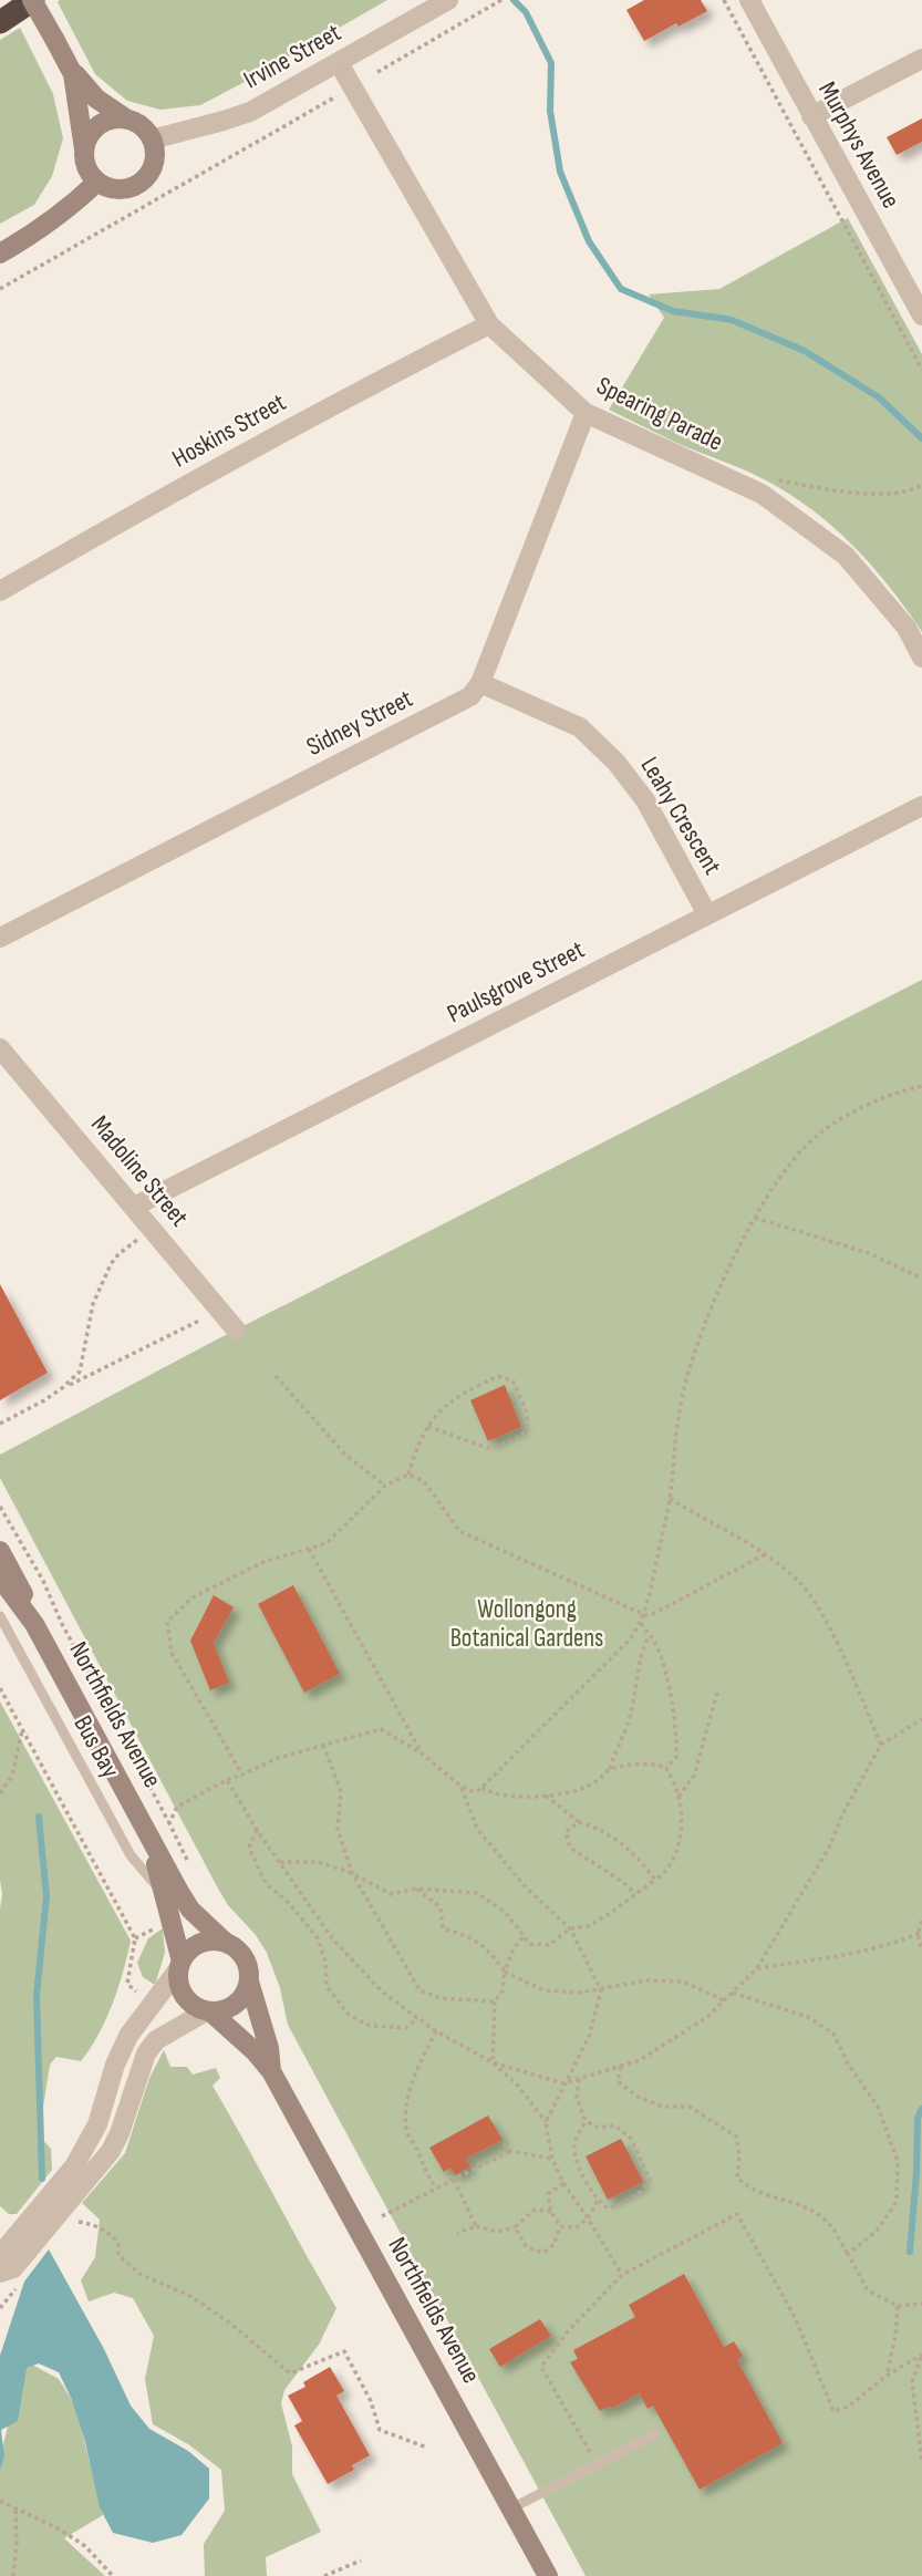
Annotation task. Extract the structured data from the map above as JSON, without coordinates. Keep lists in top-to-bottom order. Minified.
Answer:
{"streets":{"main road":["Northfields Avenue"],"street":["Irvine Street","Murphys Avenue","Spearing Parade","Hoskins Street","Sidney Street","Leahy Crescent","Paulsgrove Street","Madoline Street"],"lane":["Bus Bay"]},"crossings":[["Irvine Street","Spearing Parade"],["Spearing Parade","Hoskins Street"],["Sidney Street","Leahy Crescent"],["Leahy Crescent","Paulsgrove Street"],["Paulsgrove Street","Madoline Street"],["Northfields Avenue","Bus Bay"]],"parks":["Wollongong Botanical Gardens"]}
